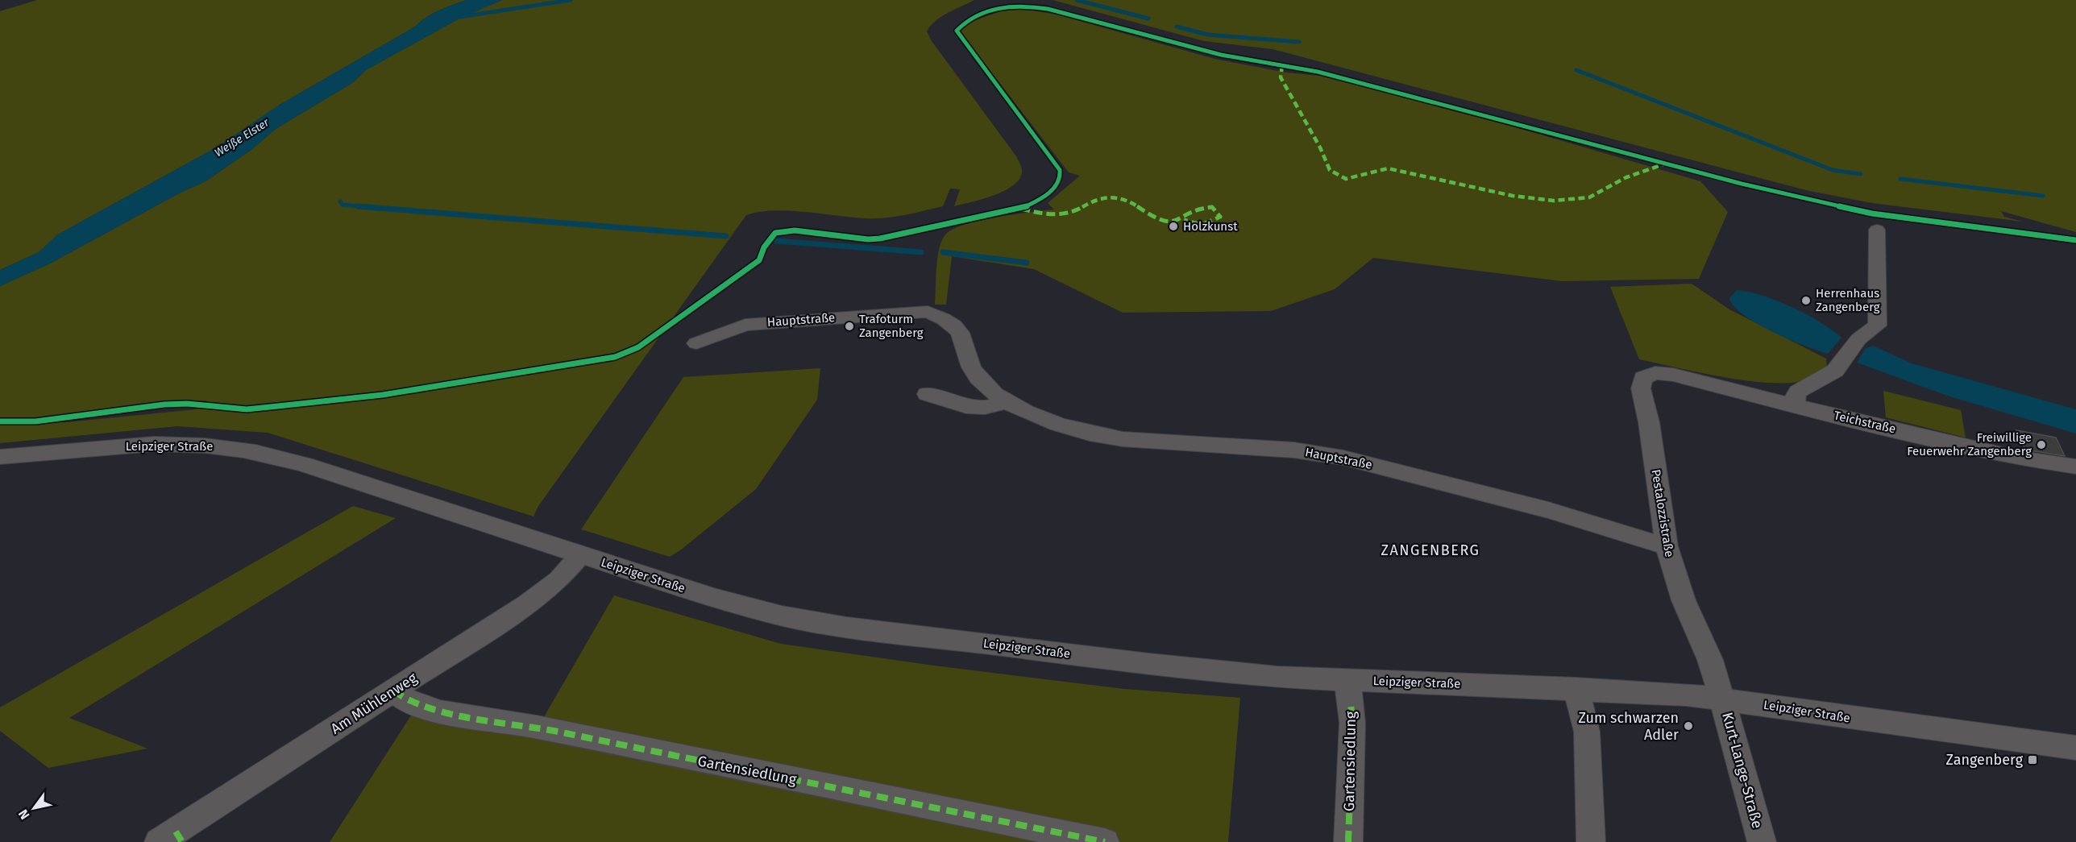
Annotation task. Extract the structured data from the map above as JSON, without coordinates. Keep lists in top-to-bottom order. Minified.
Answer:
{"streets":{"street":["Hauptstraße","Teichstraße","Leipziger Straße","Pestalozzistraße","Am Mühlenweg","Gartensiedlung","Kurt-Lange-Straße"]},"crossings":[["Hauptstraße","Pestalozzistraße"],["Teichstraße","Pestalozzistraße"],["Leipziger Straße","Pestalozzistraße"],["Leipziger Straße","Am Mühlenweg"],["Leipziger Straße","Gartensiedlung"],["Leipziger Straße","Kurt-Lange-Straße"],["Pestalozzistraße","Kurt-Lange-Straße"],["Am Mühlenweg","Gartensiedlung"]],"districts":["ZANGENBERG"],"water":["Weiße Elster"],"places":{"other":["Holzkunst","Herrenhaus Zangenberg","Trafoturm Zangenberg","Freiwillige Feuerwehr Zangenberg","Zum schwarzen Adler"],"transit":["Zangenberg"]},"north":"bottom left"}
